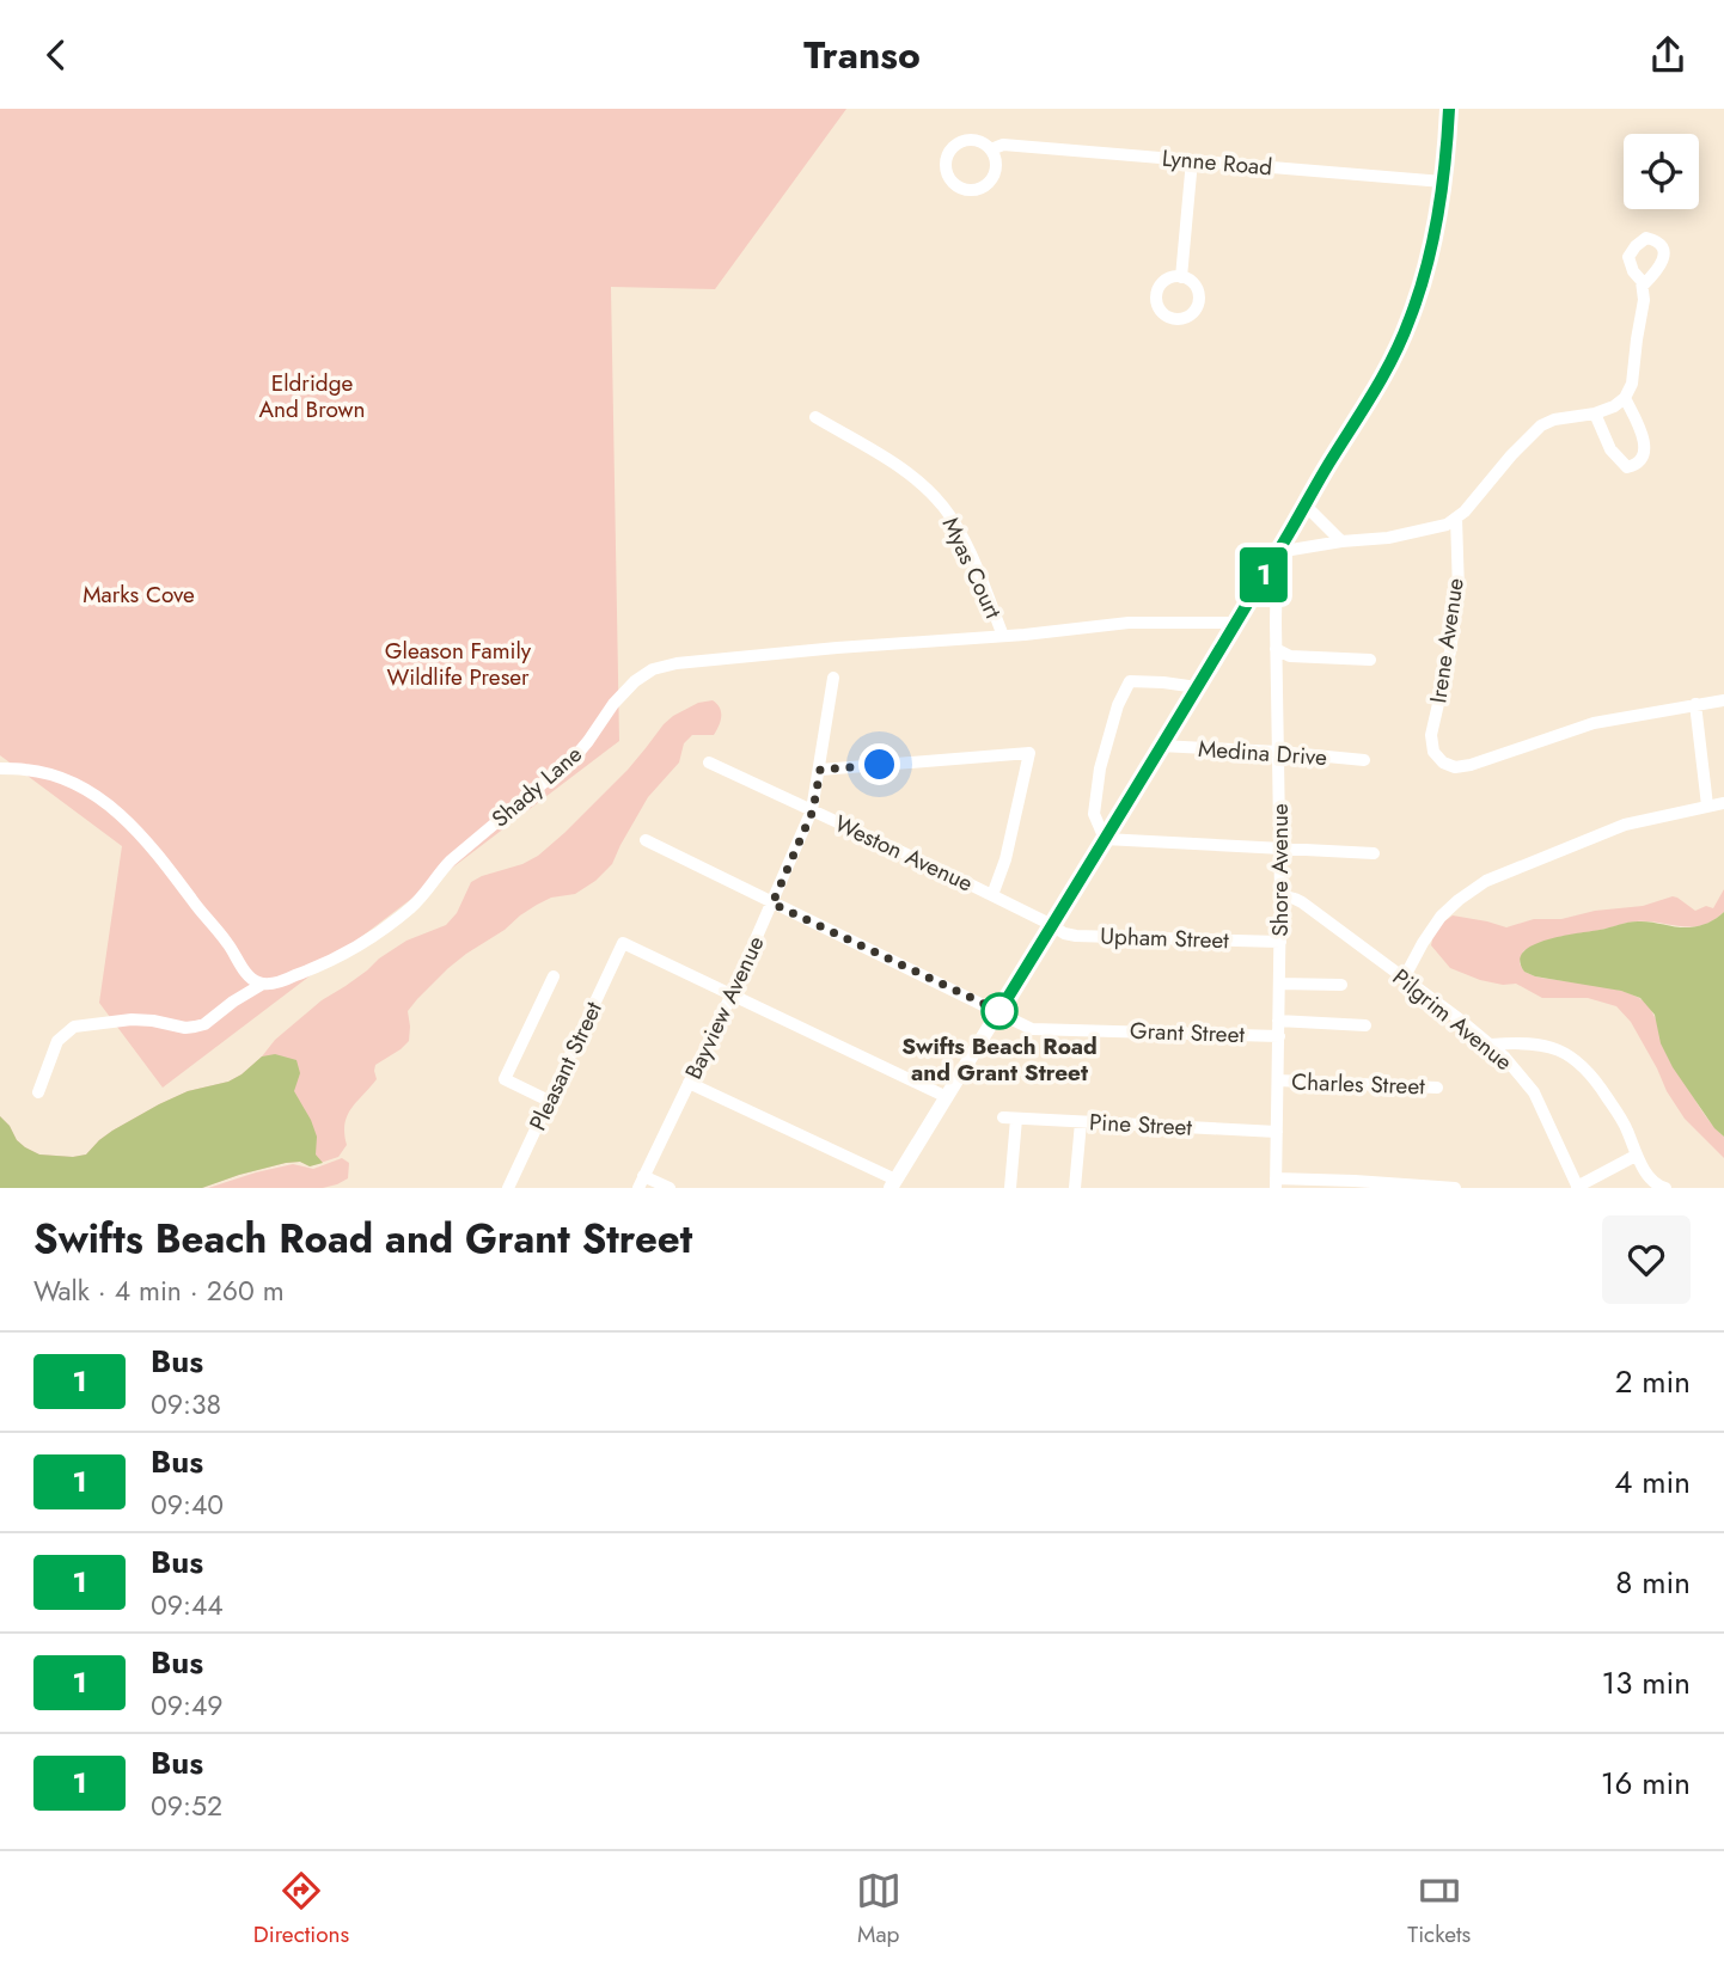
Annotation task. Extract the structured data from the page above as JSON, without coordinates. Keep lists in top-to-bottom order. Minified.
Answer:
{"streets":{"street":["Lynne Road","Myas Court","Irene Avenue","Medina Drive","Shady Lane","Weston Avenue","Shore Avenue","Upham Street","Bayview Avenue","Pilgrim Avenue","Grant Street","Pleasant Street","Charles Street","Pine Street"]},"crossings":[["Myas Court","Shady Lane"],["Medina Drive","Shore Avenue"],["Weston Avenue","Upham Street"],["Weston Avenue","Bayview Avenue"],["Shore Avenue","Upham Street"],["Shore Avenue","Pilgrim Avenue"],["Shore Avenue","Grant Street"],["Shore Avenue","Charles Street"],["Shore Avenue","Pine Street"],["Bayview Avenue","Grant Street"],["Bayview Avenue","Pleasant Street"]],"parks":["Eldridge And Brown","Marks Cove","Gleason Family Wildlife Preser"],"places":["Swifts Beach Road and Grant Street"],"lines":["bus line 1"],"page":{"header":"Transo","on_map":"1","heading":["Swifts Beach Road and Grant Street","Walk · 4 min · 260 m"],"list":[{"mark":"1","name":"Bus","note":"09:38","value":"2 min"},{"mark":"1","name":"Bus","note":"09:40","value":"4 min"},{"mark":"1","name":"Bus","note":"09:44","value":"8 min"},{"mark":"1","name":"Bus","note":"09:49","value":"13 min"},{"mark":"1","name":"Bus","note":"09:52","value":"16 min"}],"tabs":["Directions","Map","Tickets"]}}
